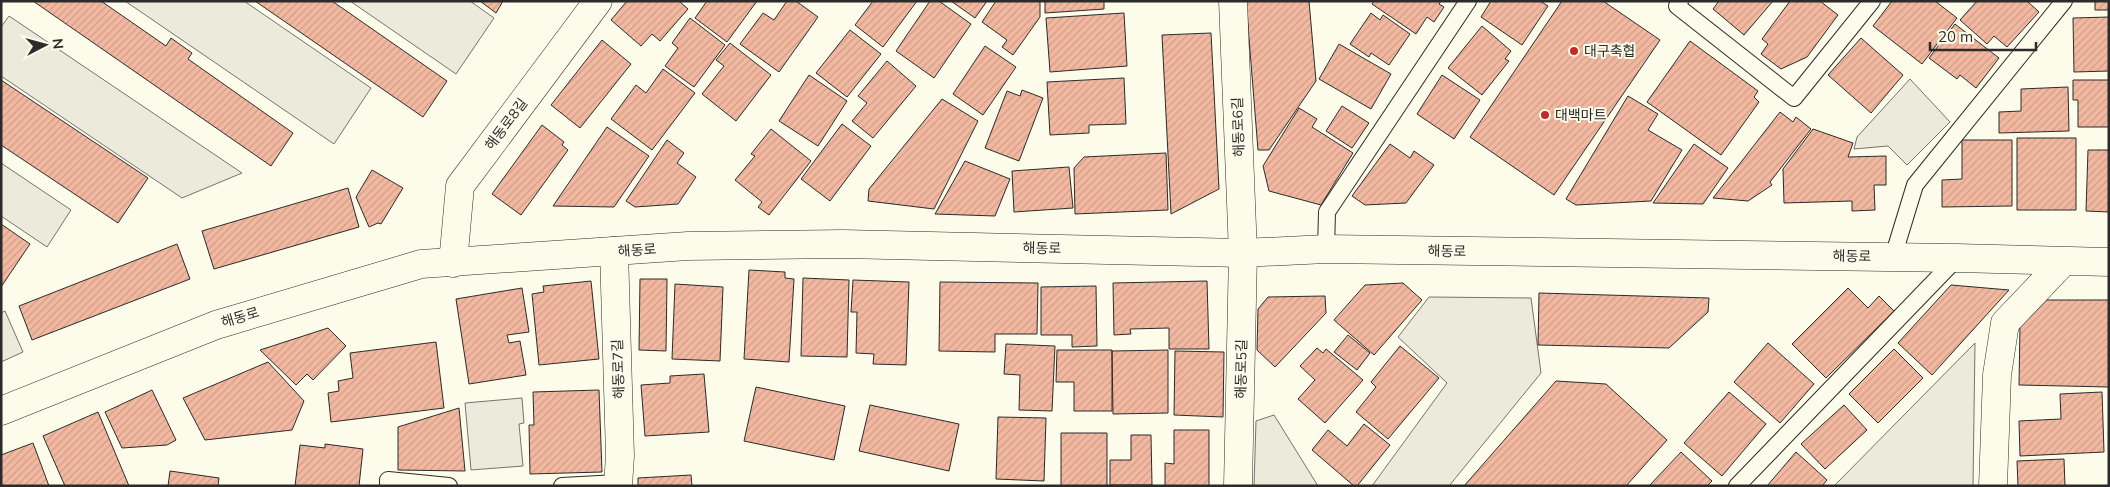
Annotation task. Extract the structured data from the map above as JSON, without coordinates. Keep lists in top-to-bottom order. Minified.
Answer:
{"streets":{"street":["해동로8길","해동로6길","해동로","해동로7길","해동로5길"]},"crossings":[["해동로8길","해동로"],["해동로6길","해동로"],["해동로6길","해동로5길"],["해동로","해동로7길"],["해동로","해동로5길"]],"places":["대구축협","대백마트"],"scale_bar":"20 m","north":"right"}
